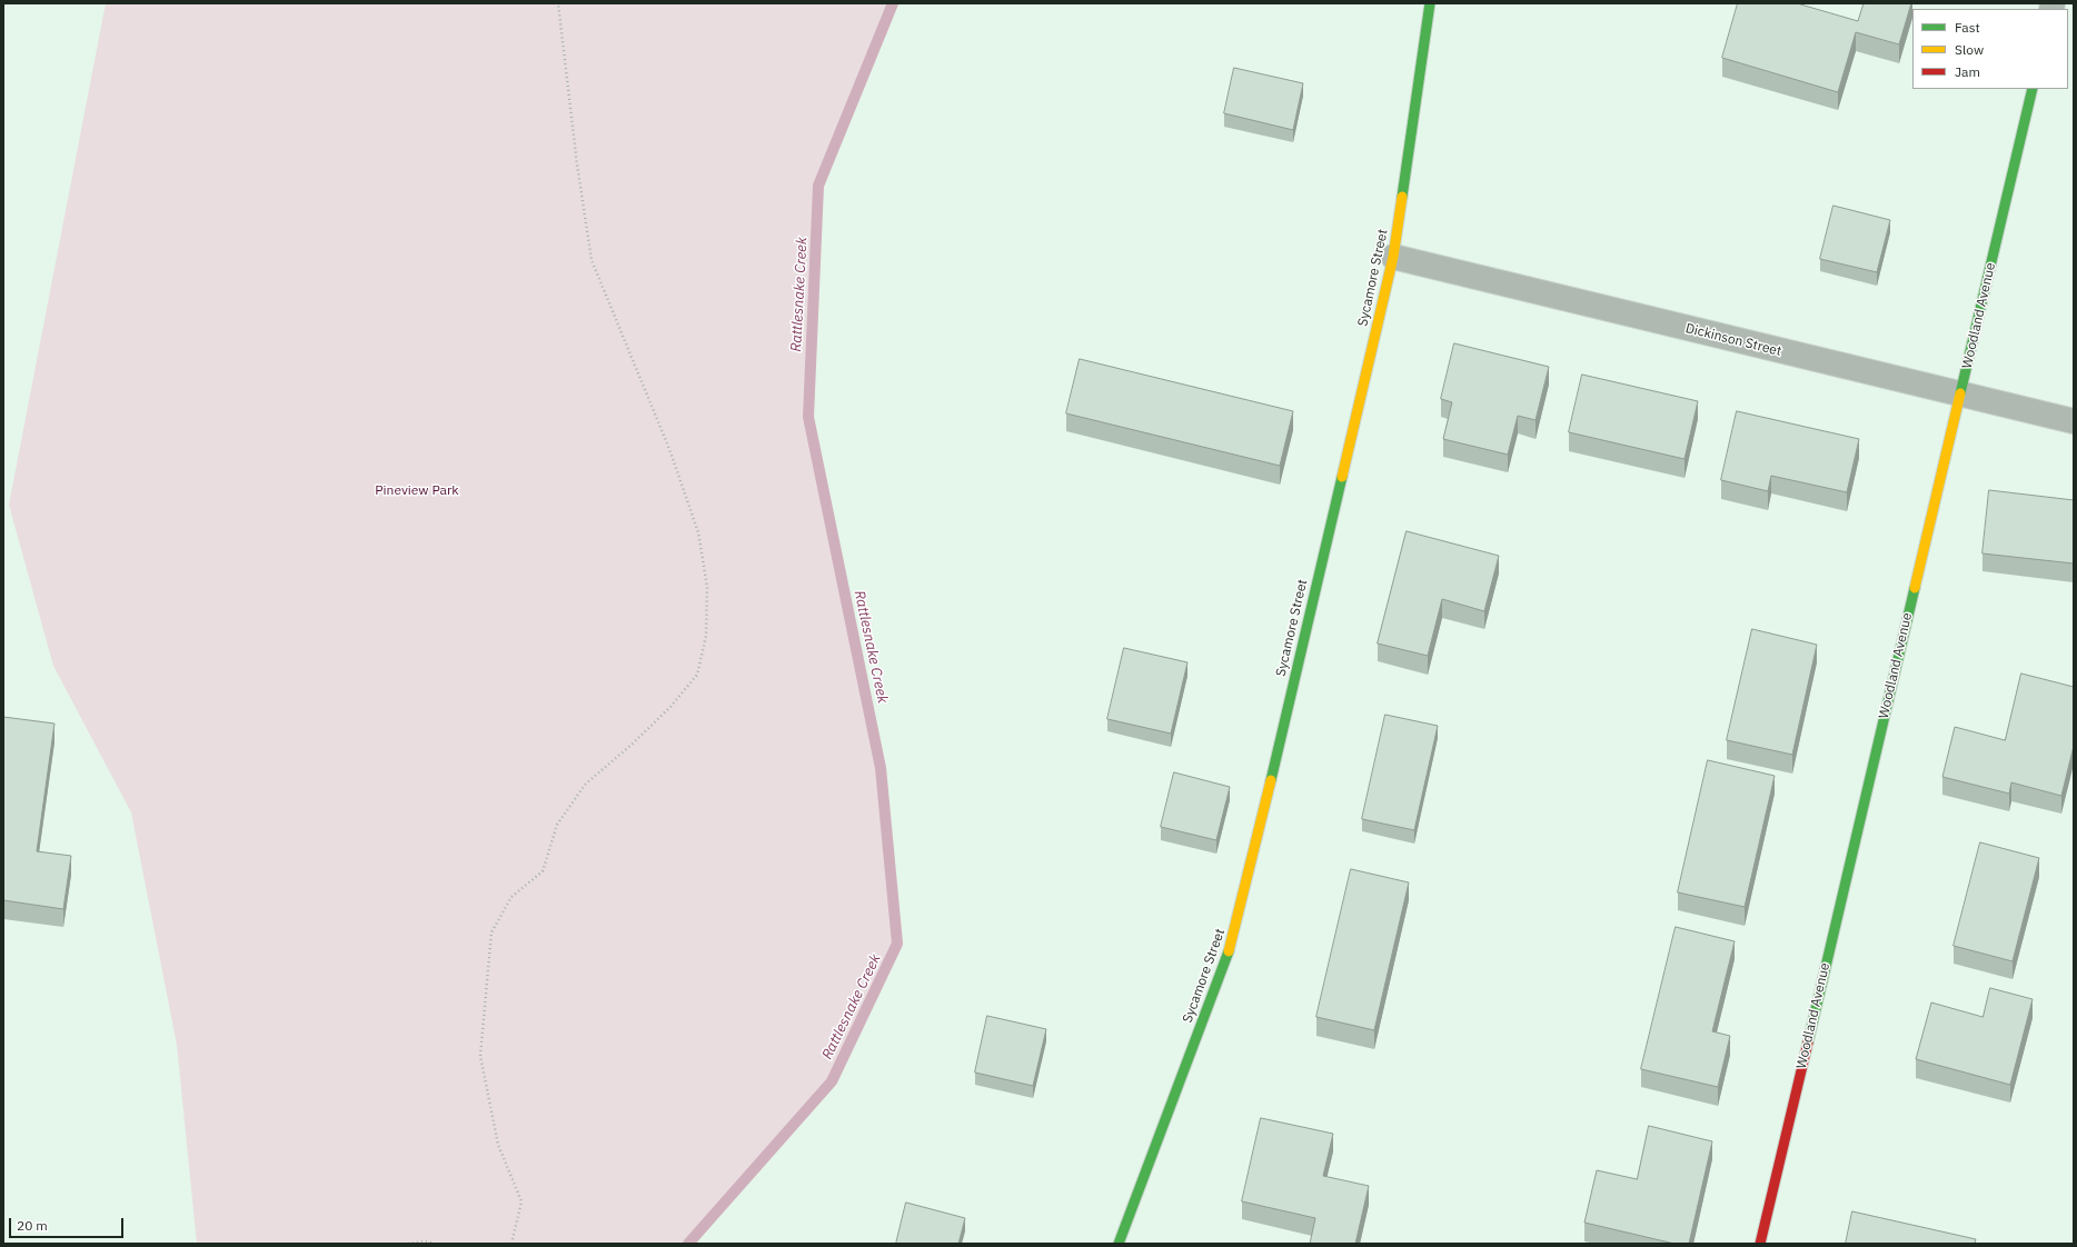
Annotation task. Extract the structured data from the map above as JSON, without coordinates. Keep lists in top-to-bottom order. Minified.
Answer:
{"streets":{"street":["Sycamore Street","Woodland Avenue","Dickinson Street"]},"crossings":[["Sycamore Street","Dickinson Street"],["Woodland Avenue","Dickinson Street"]],"water":["Rattlesnake Creek"],"parks":["Pineview Park"],"legend":["Fast","Slow","Jam"],"scale_bar":"20 m"}
